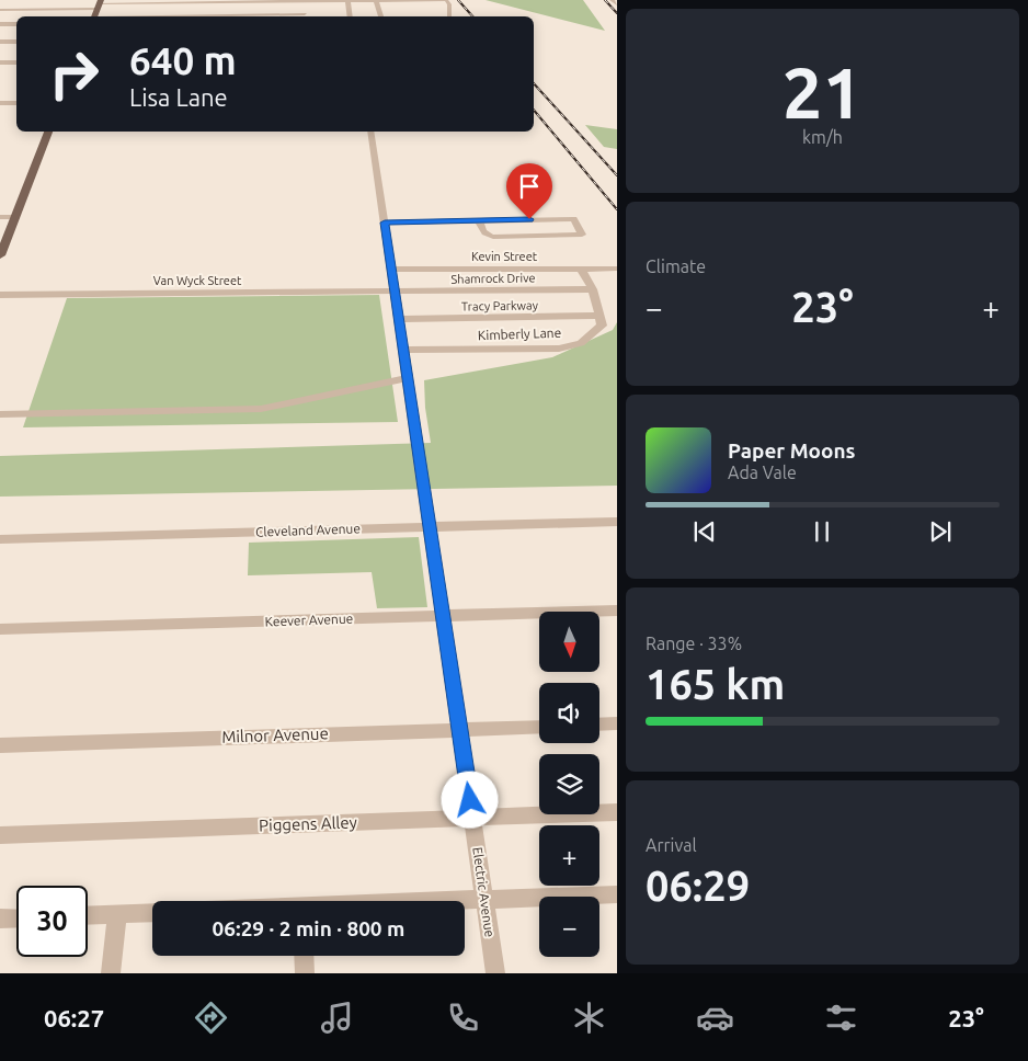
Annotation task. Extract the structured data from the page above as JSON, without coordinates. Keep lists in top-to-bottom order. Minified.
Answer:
{"streets":{"street":["Kevin Street","Shamrock Drive","Van Wyck Street","Tracy Parkway","Kimberly Lane","Cleveland Avenue","Keever Avenue","Milnor Avenue","Piggens Alley","Electric Avenue"]},"crossings":[["Kevin Street","Electric Avenue"],["Shamrock Drive","Van Wyck Street"],["Shamrock Drive","Electric Avenue"],["Van Wyck Street","Electric Avenue"],["Tracy Parkway","Kimberly Lane"],["Tracy Parkway","Electric Avenue"],["Kimberly Lane","Electric Avenue"],["Cleveland Avenue","Electric Avenue"],["Keever Avenue","Electric Avenue"],["Milnor Avenue","Electric Avenue"],["Piggens Alley","Electric Avenue"]],"north":"bottom","page":{"tile":[["21","km/h"],"Climate",["Range · 33%","165 km"],["Arrival","06:29"]],"turn":["640 m","Lisa Lane"],"heat":["−","23°","+"],"song":["Paper Moons","Ada Vale"],"map_buttons":["+","−"],"limit":"30","trip":"06:29 · 2 min · 800 m","tabs":["06:27","23°"]}}
